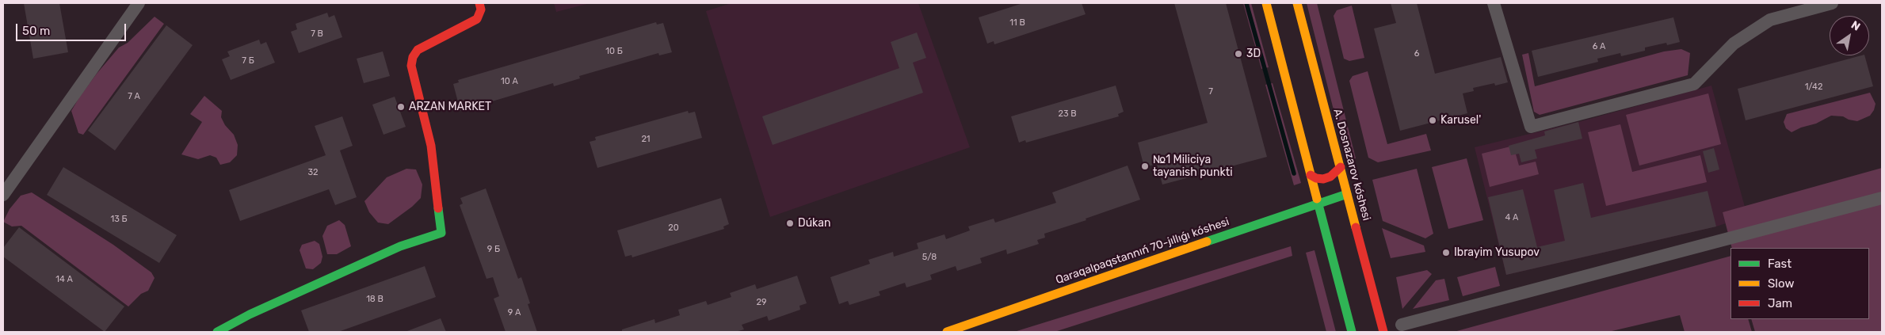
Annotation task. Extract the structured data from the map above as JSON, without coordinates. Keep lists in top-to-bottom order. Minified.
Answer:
{"streets":{"street":["A. Dosnazarov kóshesi","Qaraqalpaqstannıń 70-jıllıǵı kóshesi"]},"crossings":[["A. Dosnazarov kóshesi","Qaraqalpaqstannıń 70-jıllıǵı kóshesi"]],"places":["3D","ARZAN MARKET","Karusel'","№1 Miliciya tayanish punkti","Dúkan","Ibrayim Yusupov"],"house_numbers":["11 В","7 В","6 А","10 Б","6","7 Б","10 А","1/42","7","7 А","23 В","21","32","4 А","13 Б","20","9 Б","5/8","14 А","18 В","29","9 А"],"legend":["Fast","Slow","Jam"],"scale_bar":"50 m","north":"top right"}
